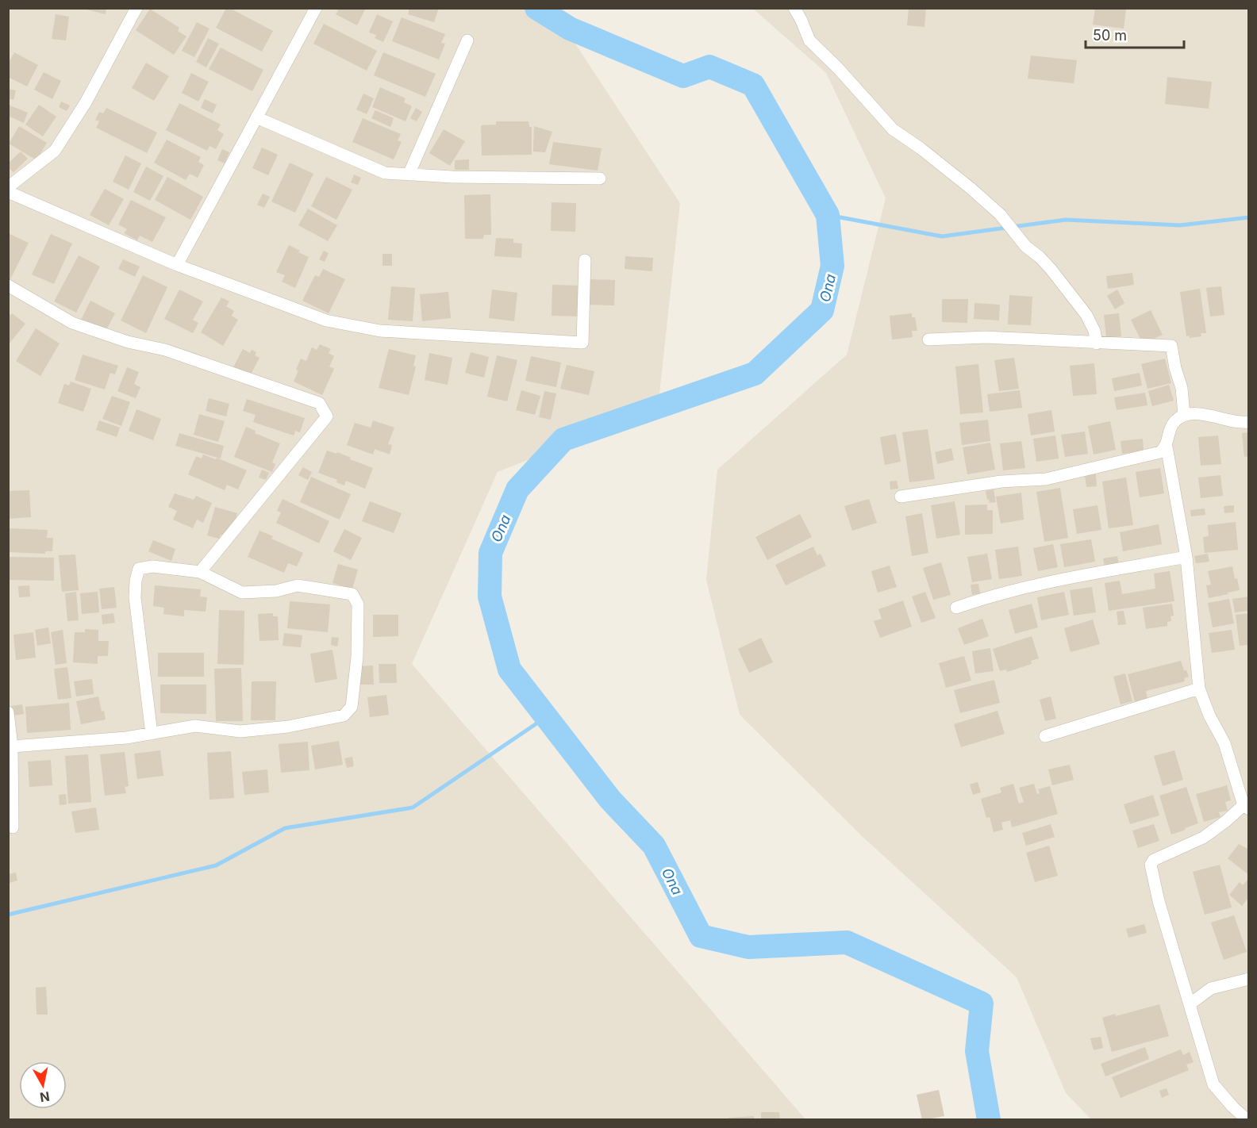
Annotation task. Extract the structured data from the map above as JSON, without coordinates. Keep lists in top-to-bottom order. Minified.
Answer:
{"water":["Ona"],"scale_bar":"50 m","north":"bottom"}
